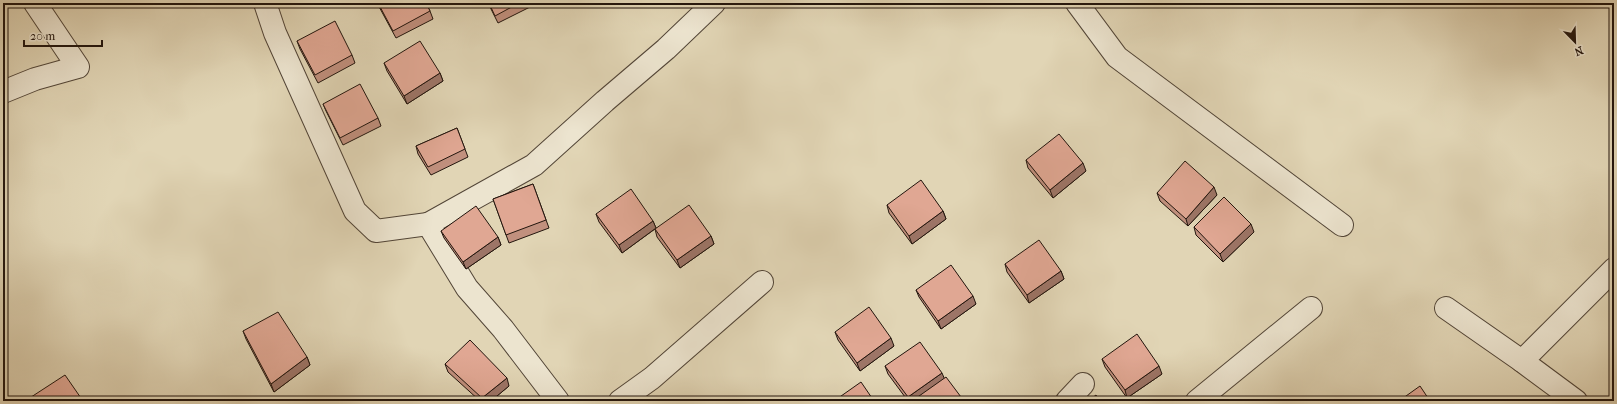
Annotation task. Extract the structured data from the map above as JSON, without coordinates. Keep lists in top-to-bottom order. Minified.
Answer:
{"scale_bar":"20 m","north":"bottom right"}
